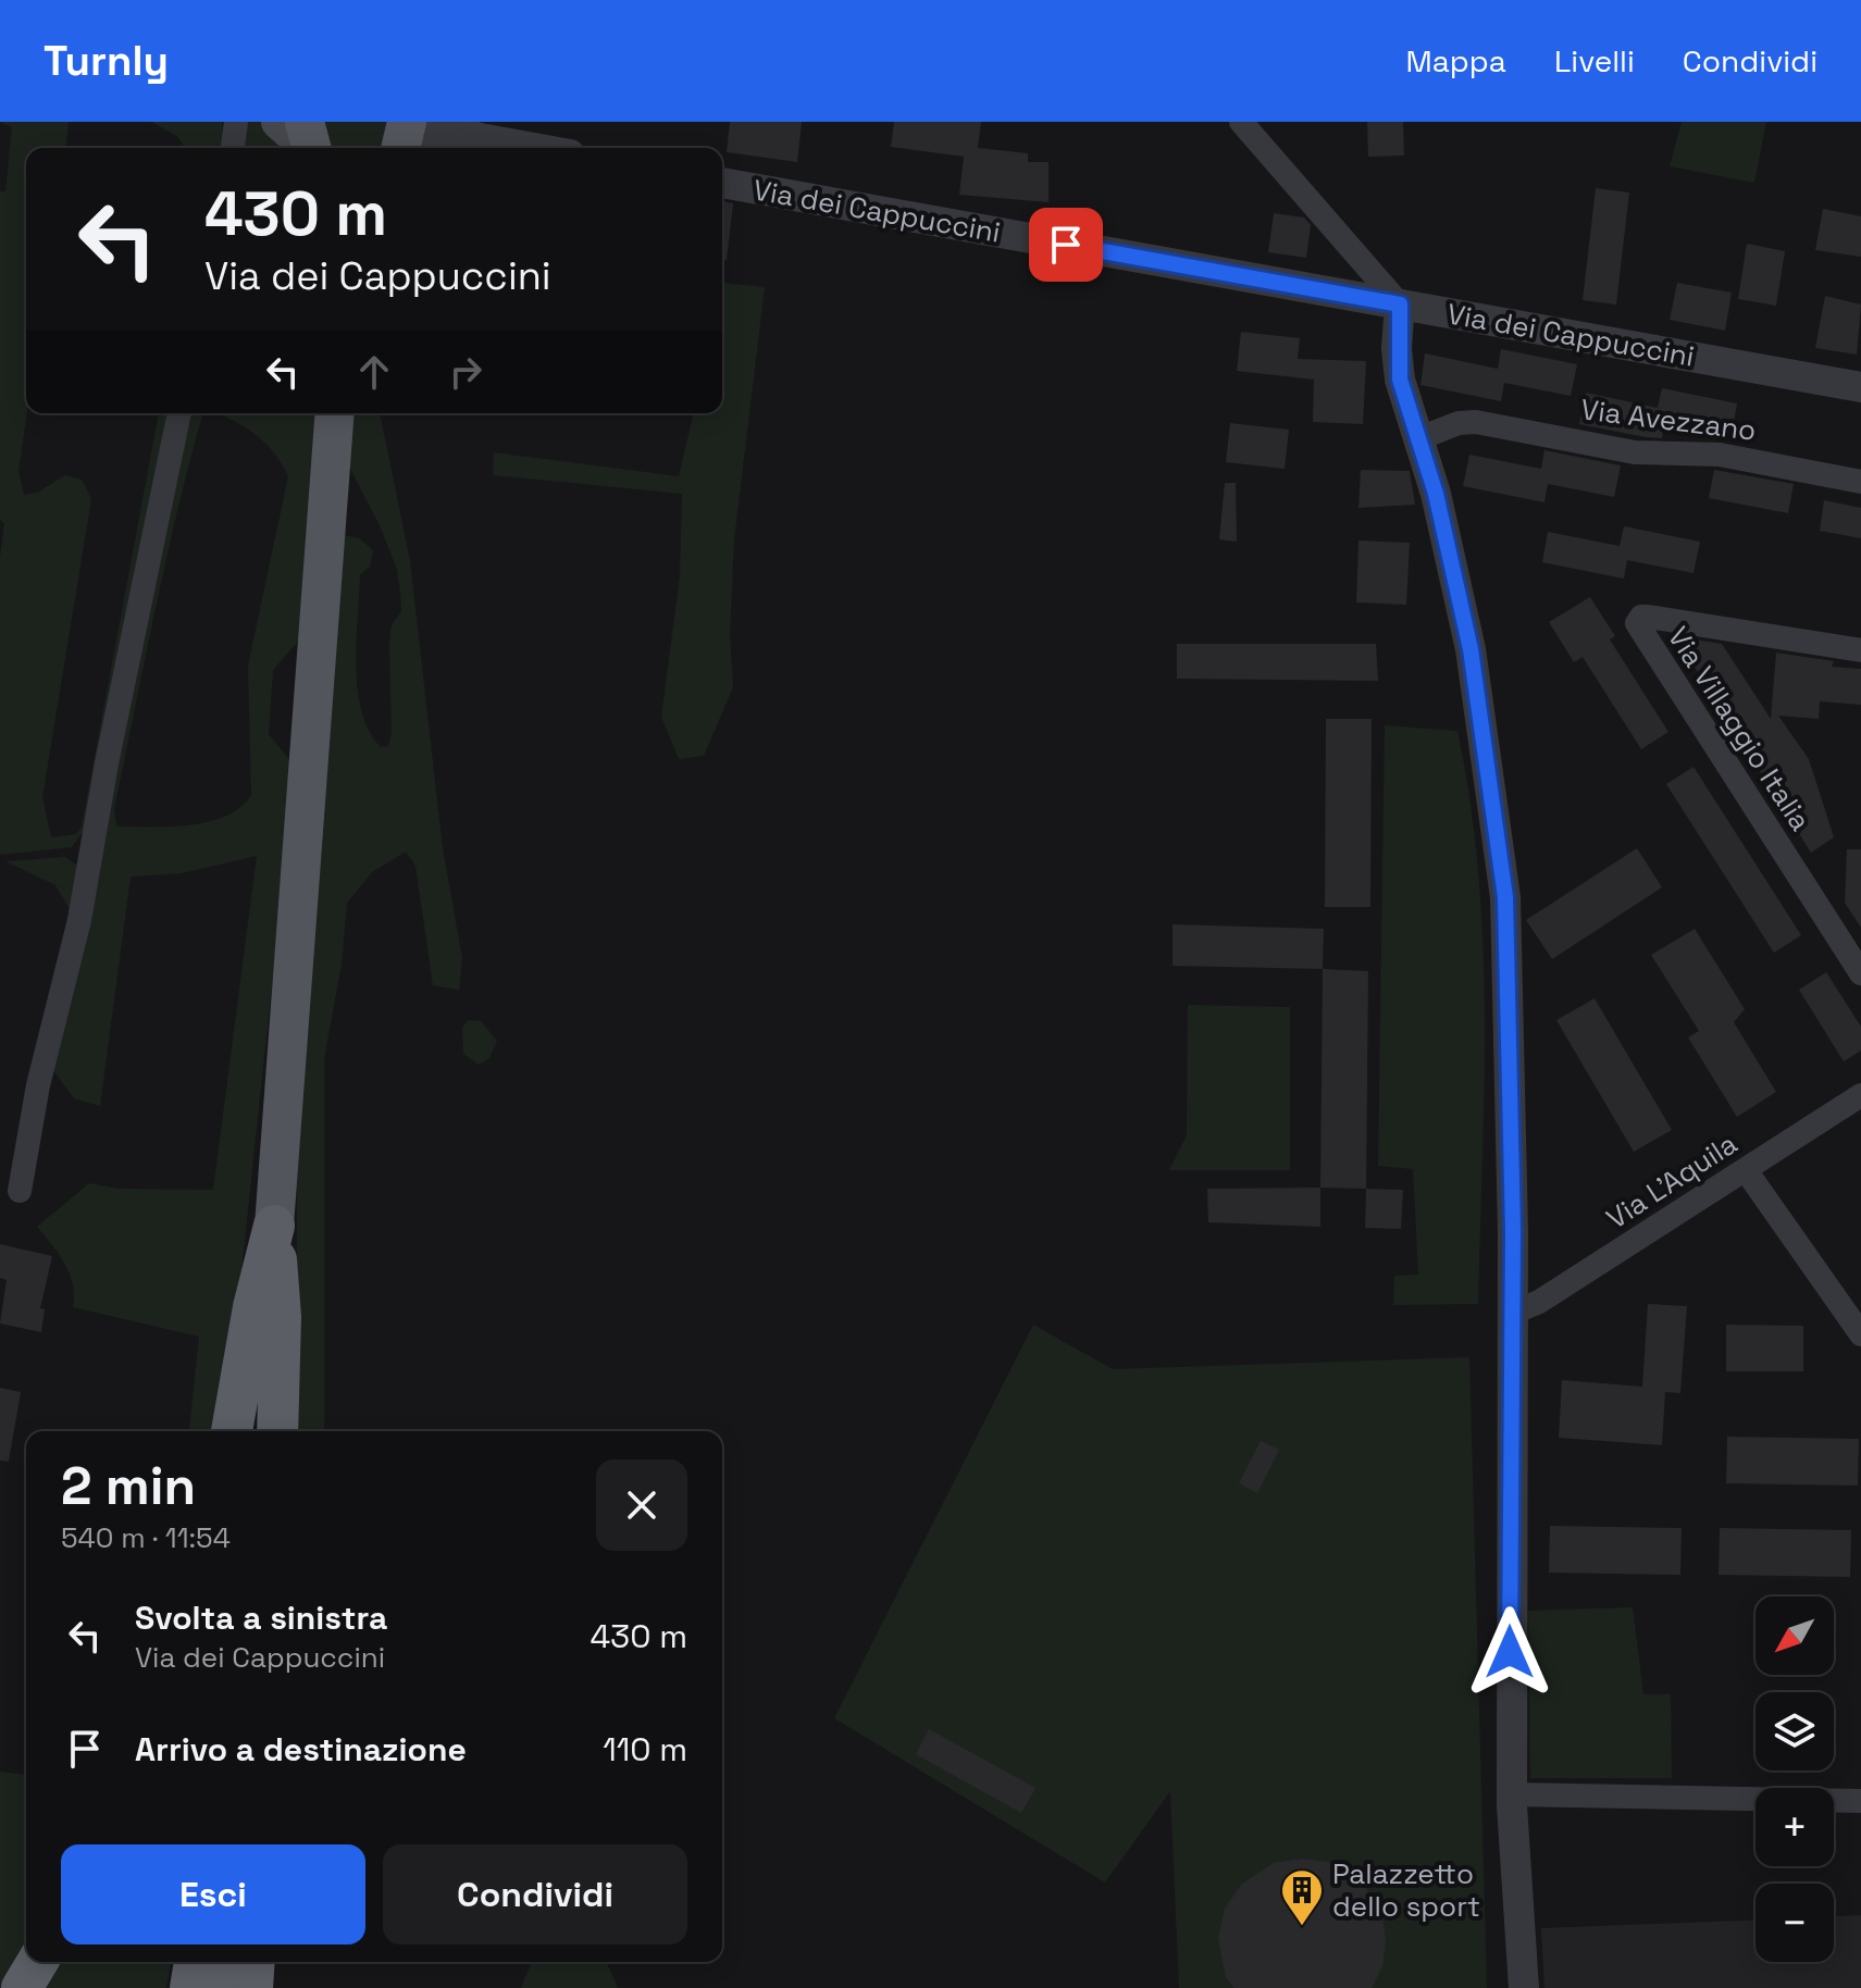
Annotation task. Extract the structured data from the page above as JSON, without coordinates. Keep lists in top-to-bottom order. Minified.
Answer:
{"streets":{"street":["Via dei Cappuccini","Via Avezzano","Via Villaggio Italia","Via L'Aquila"]},"places":{"building":["Palazzetto dello sport"]},"north":"bottom left","page":{"header":"Turnly","nav":["Mappa","Livelli","Condividi"],"turn":["430 m","Via dei Cappuccini"],"heading":["2 min","540 m · 11:54"],"list":[{"name":"Svolta a sinistra","note":"Via dei Cappuccini","value":"430 m"},{"name":"Arrivo a destinazione","value":"110 m"}],"map_buttons":["+","−"],"buttons":["Esci","Condividi"]}}
